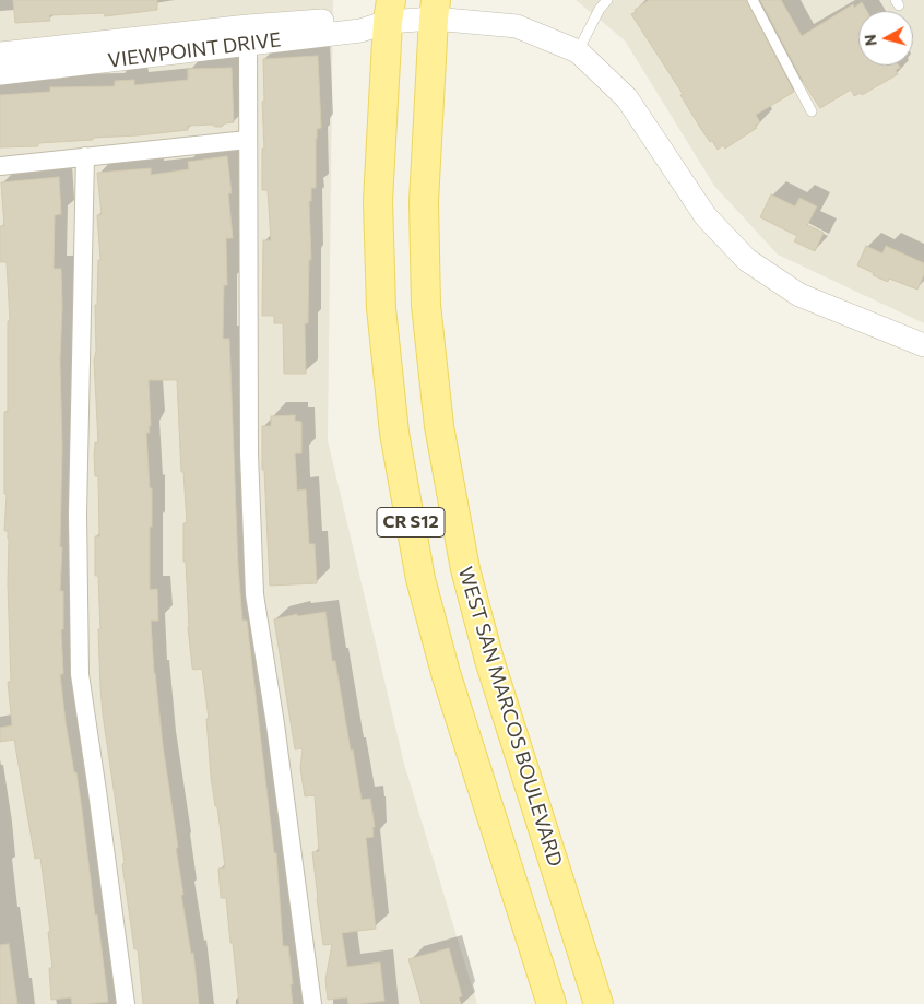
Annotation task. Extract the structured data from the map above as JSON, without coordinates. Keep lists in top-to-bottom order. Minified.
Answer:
{"streets":{"main road":["CR S12","WEST SAN MARCOS BOULEVARD"],"street":["VIEWPOINT DRIVE"]},"crossings":[["VIEWPOINT DRIVE","CR S12"],["VIEWPOINT DRIVE","WEST SAN MARCOS BOULEVARD"]],"north":"left"}
